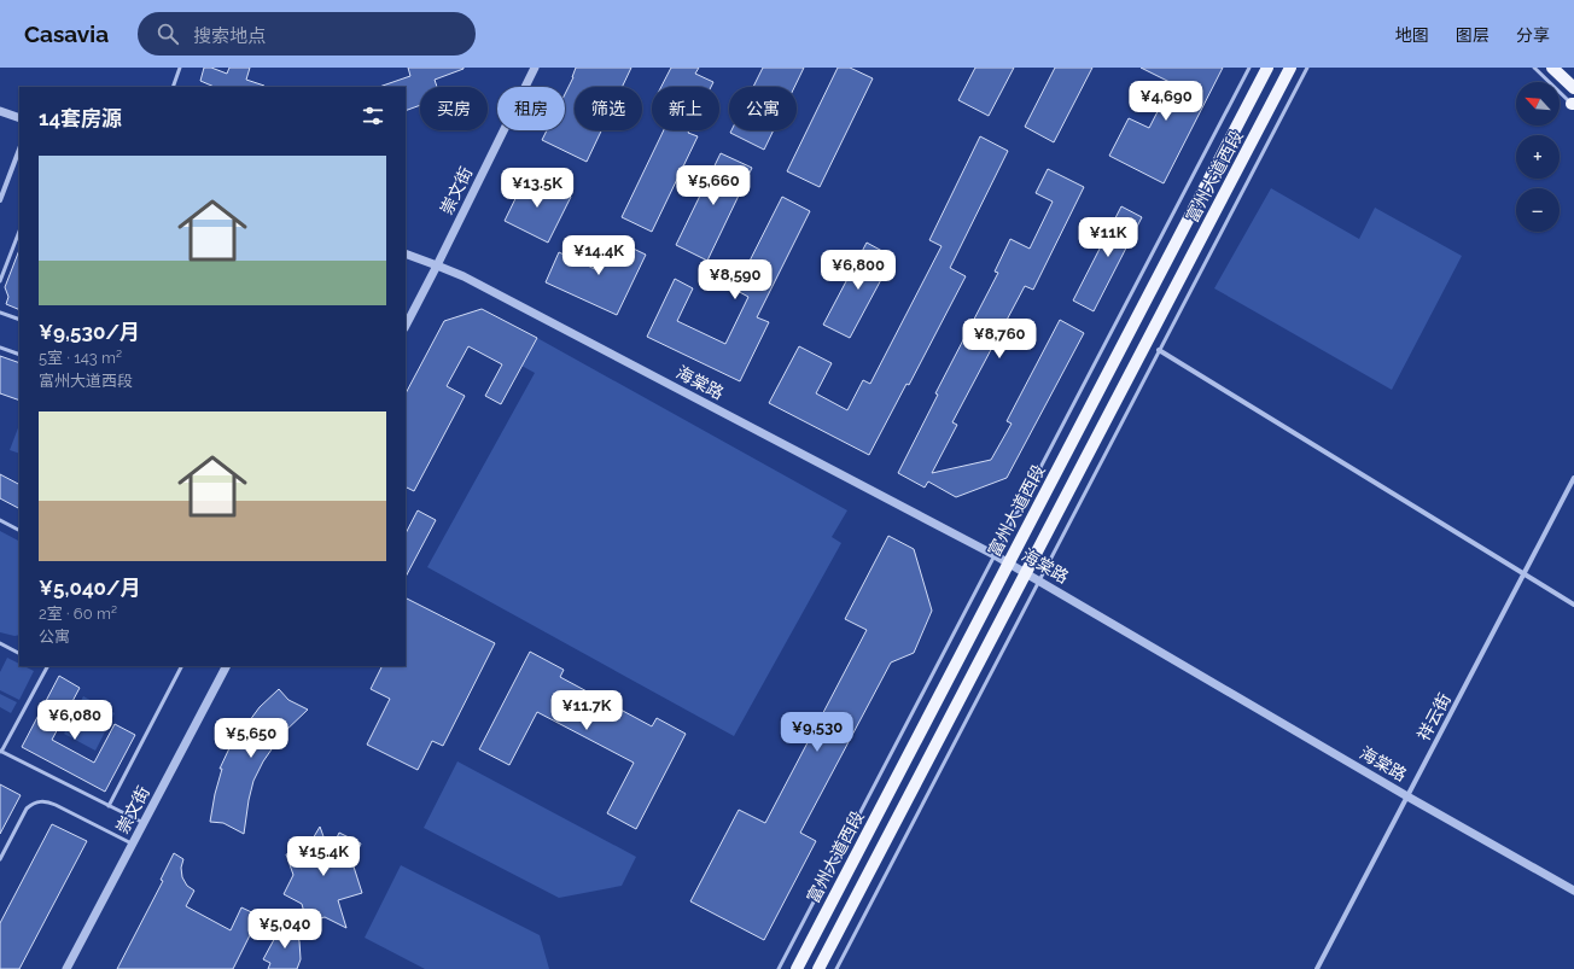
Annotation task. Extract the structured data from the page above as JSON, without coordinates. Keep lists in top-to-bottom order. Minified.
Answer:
{"streets":{"main road":["富州大道西段"],"street":["崇文街","海棠路","祥云街"]},"crossings":[["富州大道西段","海棠路"],["崇文街","海棠路"],["海棠路","祥云街"]],"north":"top left","page":{"header":"Casavia","search":"搜索地点","nav":["地图","图层","分享"],"price":["¥4,690","¥5,660","¥13.5K","¥11K","¥14.4K","¥6,800","¥8,590","¥8,760","¥11.7K","¥6,080","¥9,530","¥5,650","¥15.4K","¥5,040"],"map_buttons":["+","−"],"chip":["买房","租房","筛选","新上","公寓"],"heading":"14套房源","list":[{"name":"¥9,530/月","note":"5室 · 143 m² · 富州大道西段"},{"name":"¥5,040/月","note":"2室 · 60 m² · 公寓"}]}}
